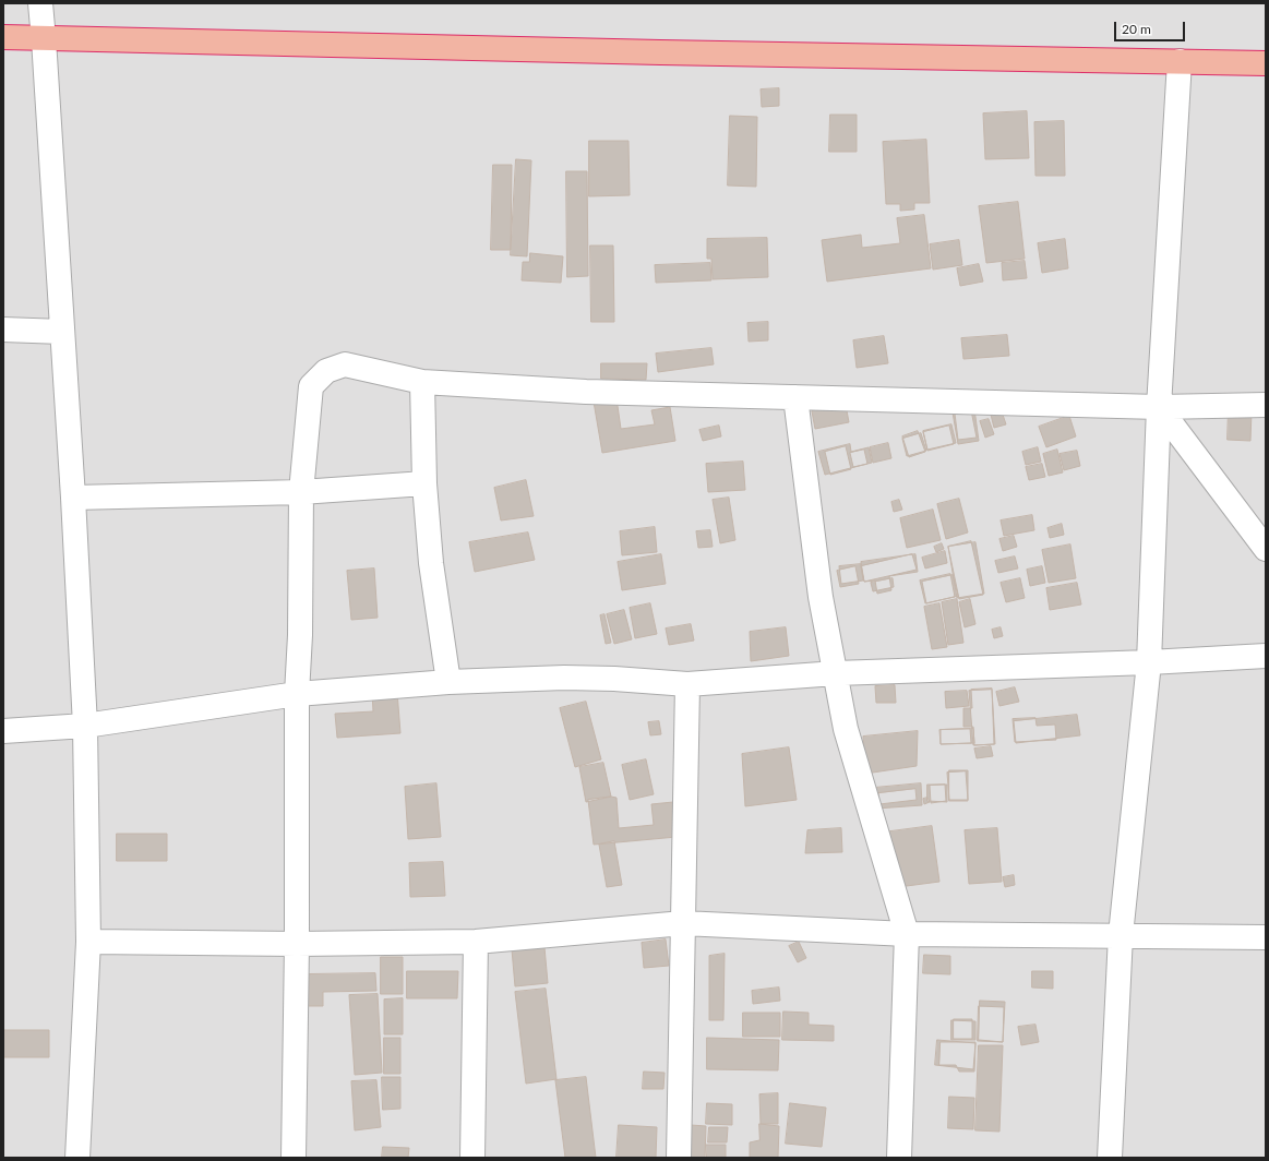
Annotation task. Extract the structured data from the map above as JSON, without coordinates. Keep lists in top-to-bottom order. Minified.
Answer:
{"scale_bar":"20 m"}
